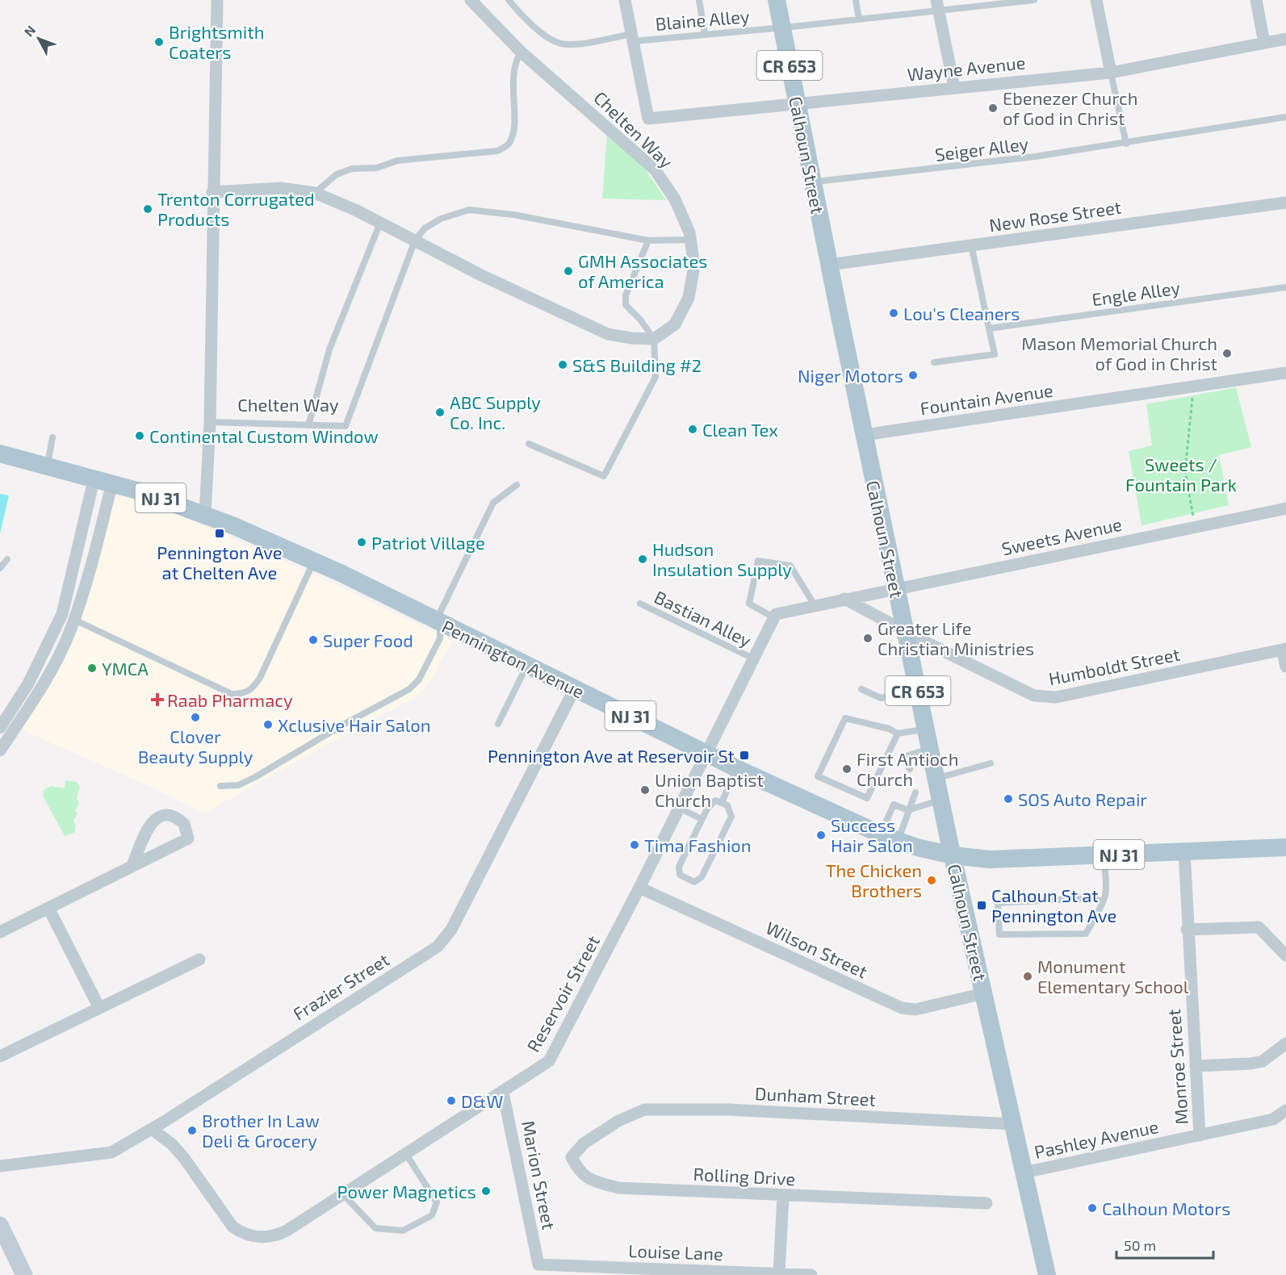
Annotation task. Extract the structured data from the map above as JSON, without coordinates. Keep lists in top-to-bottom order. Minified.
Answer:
{"streets":{"main road":["CR 653","Calhoun Street","NJ 31","Pennington Avenue"],"street":["Wayne Avenue","Chelten Way","New Rose Street","Fountain Avenue","Sweets Avenue","Humboldt Street","Wilson Street","Frazier Street","Reservoir Street","Monroe Street","Dunham Street","Pashley Avenue","Marion Street","Rolling Drive","Louise Lane"],"lane":["Blaine Alley","Seiger Alley","Engle Alley","Bastian Alley"]},"crossings":[["Blaine Alley","Wayne Avenue"],["Blaine Alley","Calhoun Street"],["Wayne Avenue","Calhoun Street"],["Calhoun Street","New Rose Street"],["Calhoun Street","Fountain Avenue"],["Calhoun Street","Sweets Avenue"],["Calhoun Street","Pennington Avenue"],["Calhoun Street","Humboldt Street"],["Calhoun Street","Wilson Street"],["Calhoun Street","Dunham Street"],["Calhoun Street","Pashley Avenue"],["Sweets Avenue","Humboldt Street"],["Bastian Alley","Reservoir Street"],["Pennington Avenue","Frazier Street"],["Pennington Avenue","Reservoir Street"],["Pennington Avenue","Monroe Street"],["Wilson Street","Reservoir Street"],["Frazier Street","Reservoir Street"],["Reservoir Street","Marion Street"],["Monroe Street","Pashley Avenue"],["Dunham Street","Rolling Drive"],["Marion Street","Louise Lane"]],"parks":["Sweets / Fountain Park"],"places":{"other":["Brightsmith Coaters","Ebenezer Church of God in Christ","Trenton Corrugated Products","GMH Associates of America","Lou's Cleaners","Mason Memorial Church of God in Christ","S&S Building #2","Niger Motors","ABC Supply Co. Inc.","Clean Tex","Continental Custom Window","Patriot Village","Hudson Insulation Supply","Greater Life Christian Ministries","Super Food","YMCA","Clover Beauty Supply","Xclusive Hair Salon","First Antioch Church","Union Baptist Church","SOS Auto Repair","Success Hair Salon","Tima Fashion","The Chicken Brothers","Monument Elementary School","D&W","Brother In Law Deli & Grocery","Power Magnetics","Calhoun Motors"],"transit":["Pennington Ave at Chelten Ave","Pennington Ave at Reservoir St","Calhoun St at Pennington Ave"],"health":["Raab Pharmacy"]},"scale_bar":"50 m","north":"top left"}
